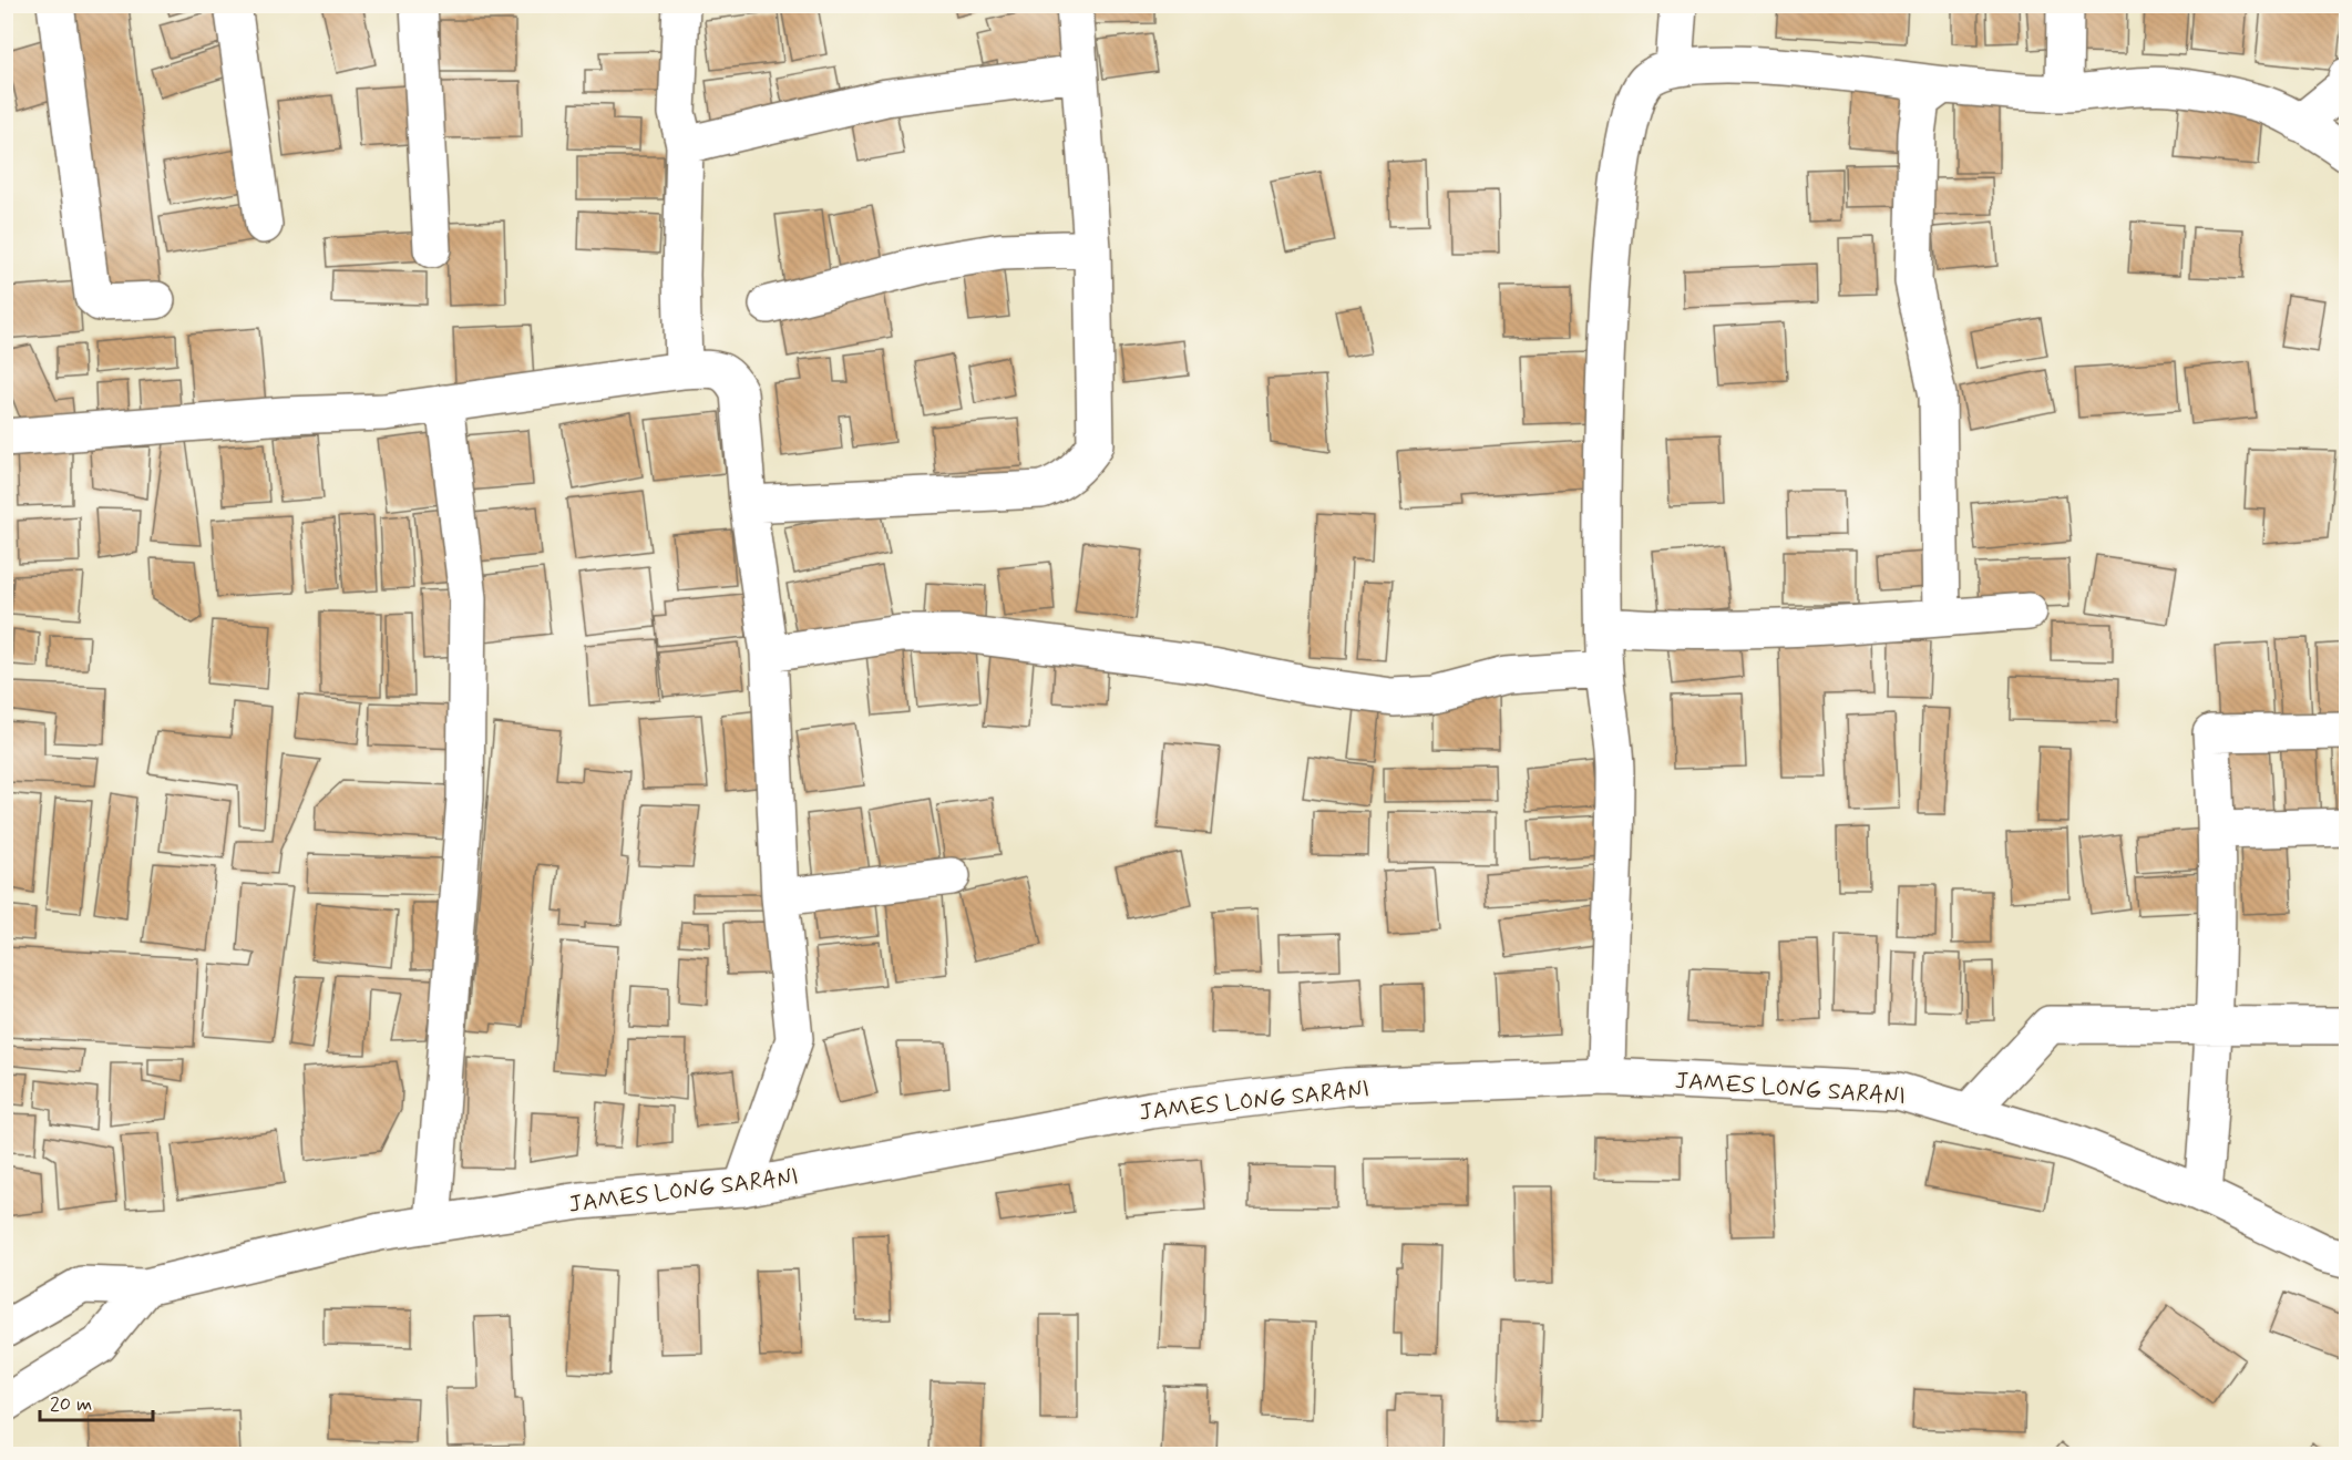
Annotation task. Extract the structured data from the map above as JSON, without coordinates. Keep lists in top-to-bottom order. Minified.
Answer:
{"streets":{"street":["JAMES LONG SARANI"]},"scale_bar":"20 m"}
